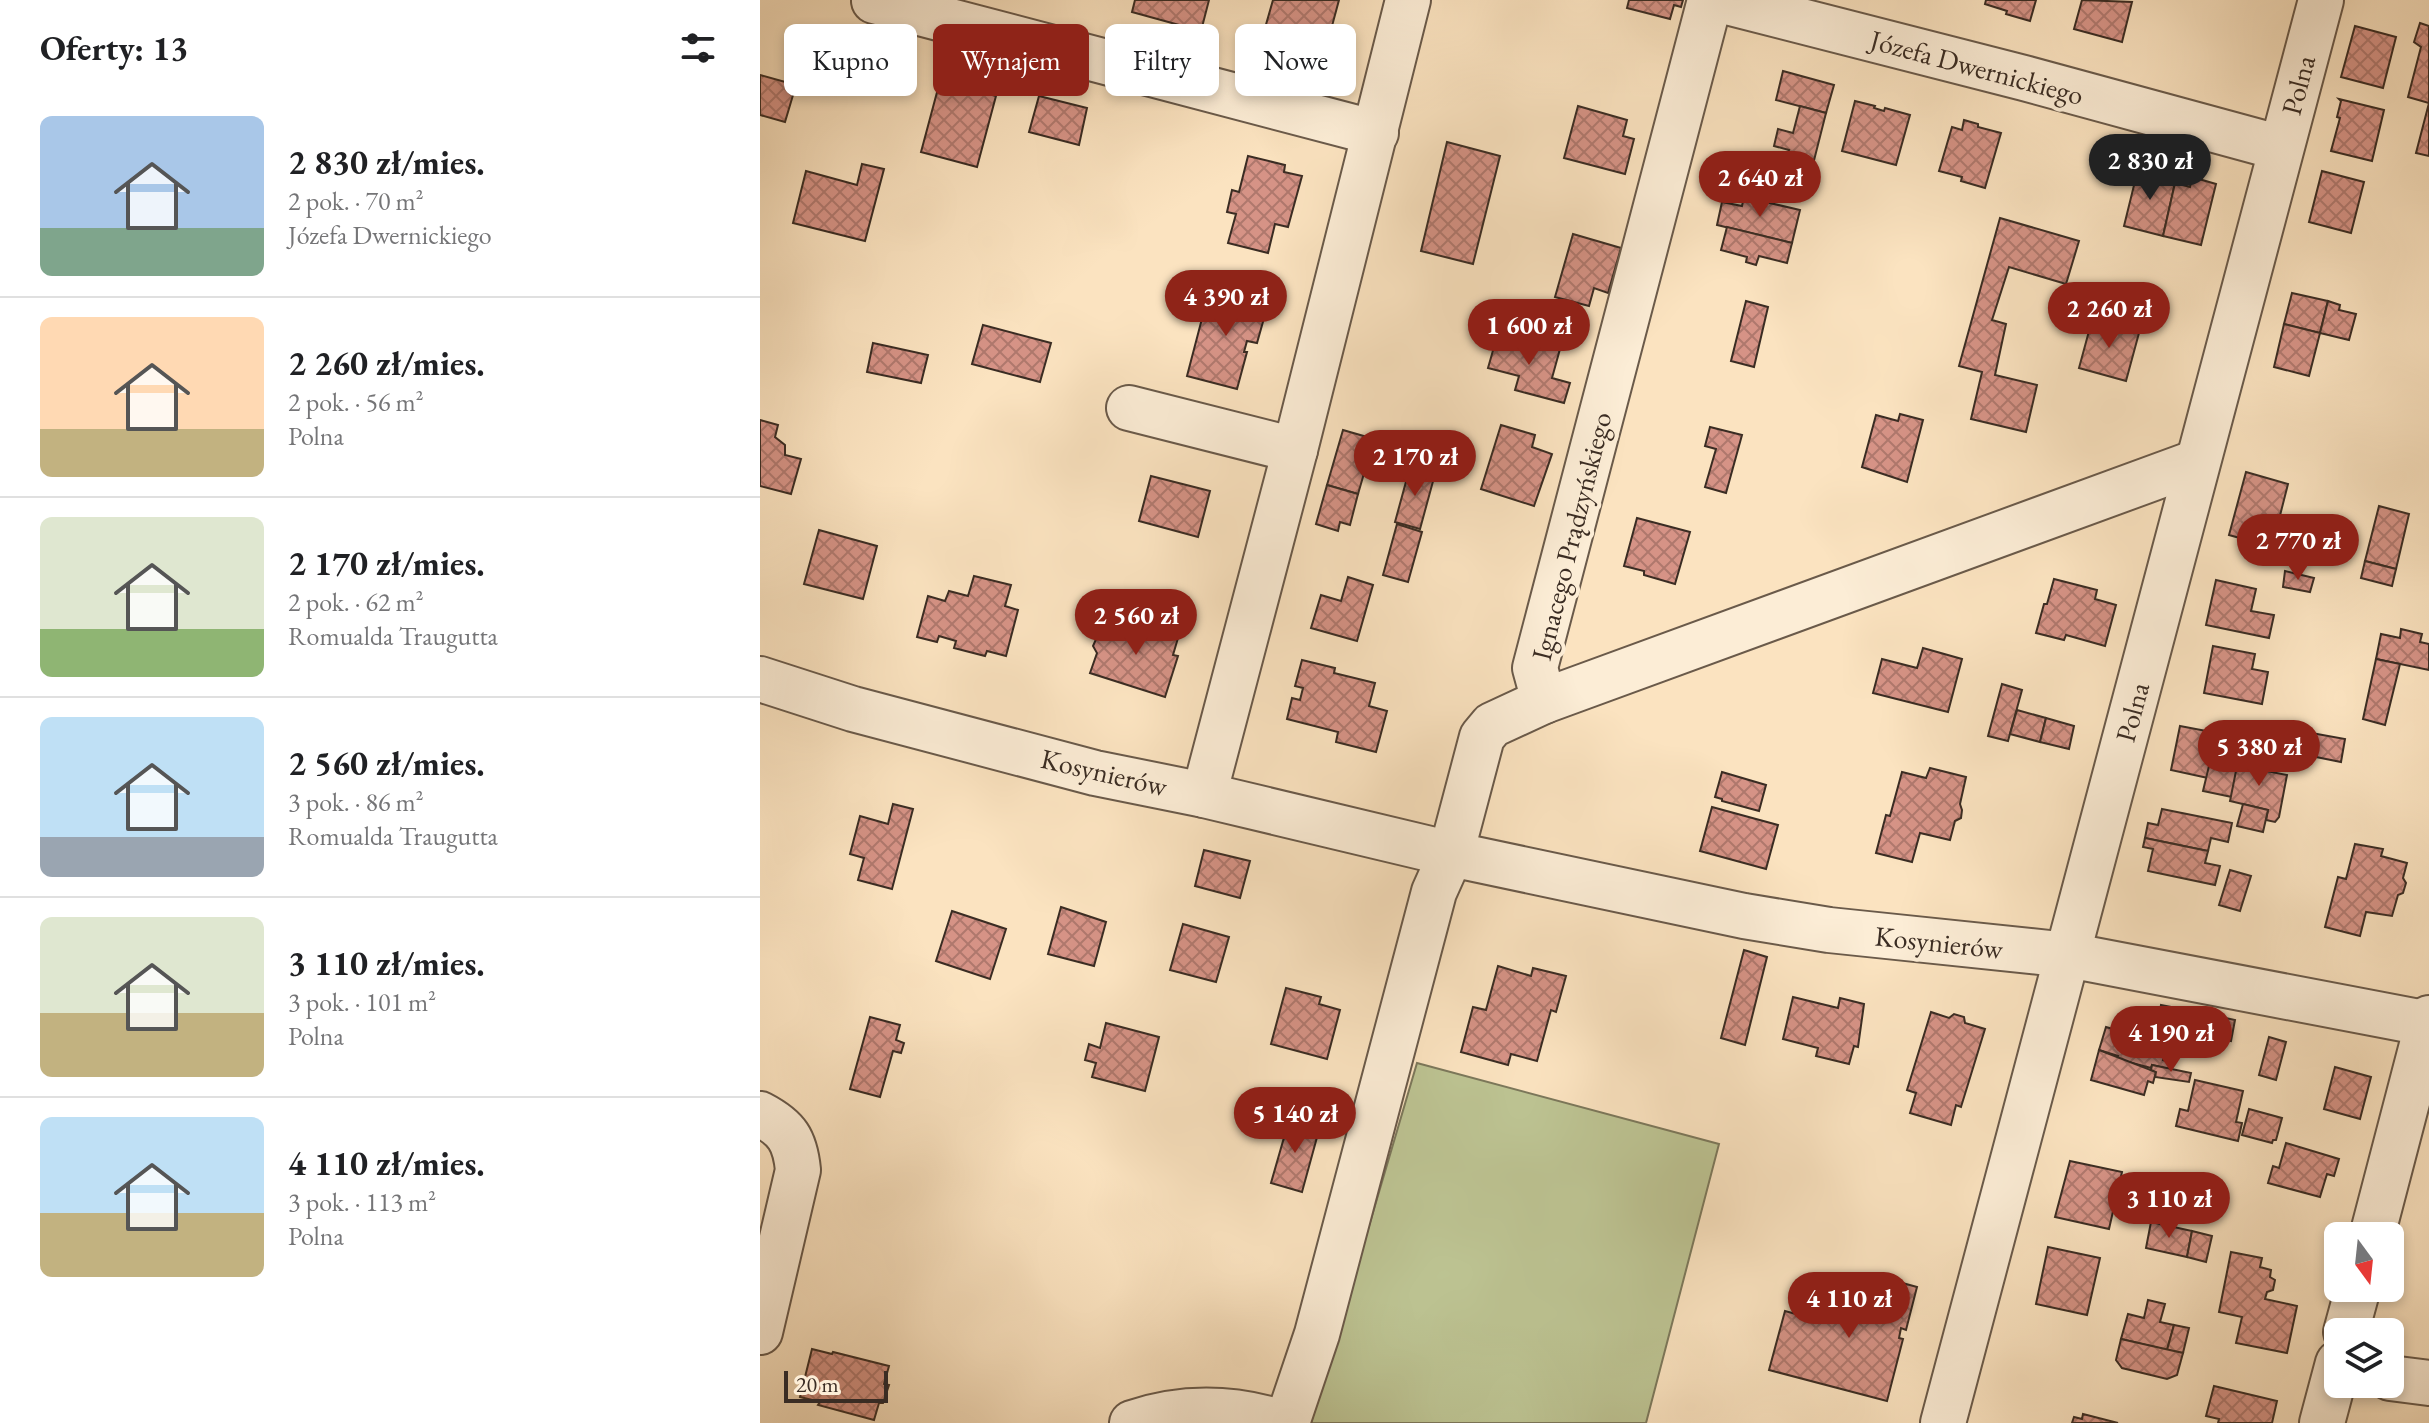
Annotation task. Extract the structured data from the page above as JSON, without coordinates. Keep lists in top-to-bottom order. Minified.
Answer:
{"streets":{"street":["Józefa Dwernickiego","Polna","Ignacego Prądzyńskiego","Kosynierów"]},"crossings":[["Józefa Dwernickiego","Polna"],["Polna","Kosynierów"]],"scale_bar":"20 m","north":"bottom","page":{"heading":"Oferty: 13","chip":["Kupno","Wynajem","Filtry","Nowe"],"list":[{"name":"2 830 zł/mies.","note":"2 pok. · 70 m² · Józefa Dwernickiego"},{"name":"2 260 zł/mies.","note":"2 pok. · 56 m² · Polna"},{"name":"2 170 zł/mies.","note":"2 pok. · 62 m² · Romualda Traugutta"},{"name":"2 560 zł/mies.","note":"3 pok. · 86 m² · Romualda Traugutta"},{"name":"3 110 zł/mies.","note":"3 pok. · 101 m² · Polna"},{"name":"4 110 zł/mies.","note":"3 pok. · 113 m² · Polna"}],"price":["2 830 zł","2 640 zł","4 390 zł","2 260 zł","1 600 zł","2 170 zł","2 770 zł","2 560 zł","5 380 zł","4 190 zł","5 140 zł","3 110 zł","4 110 zł"],"scale":"20 m"}}
